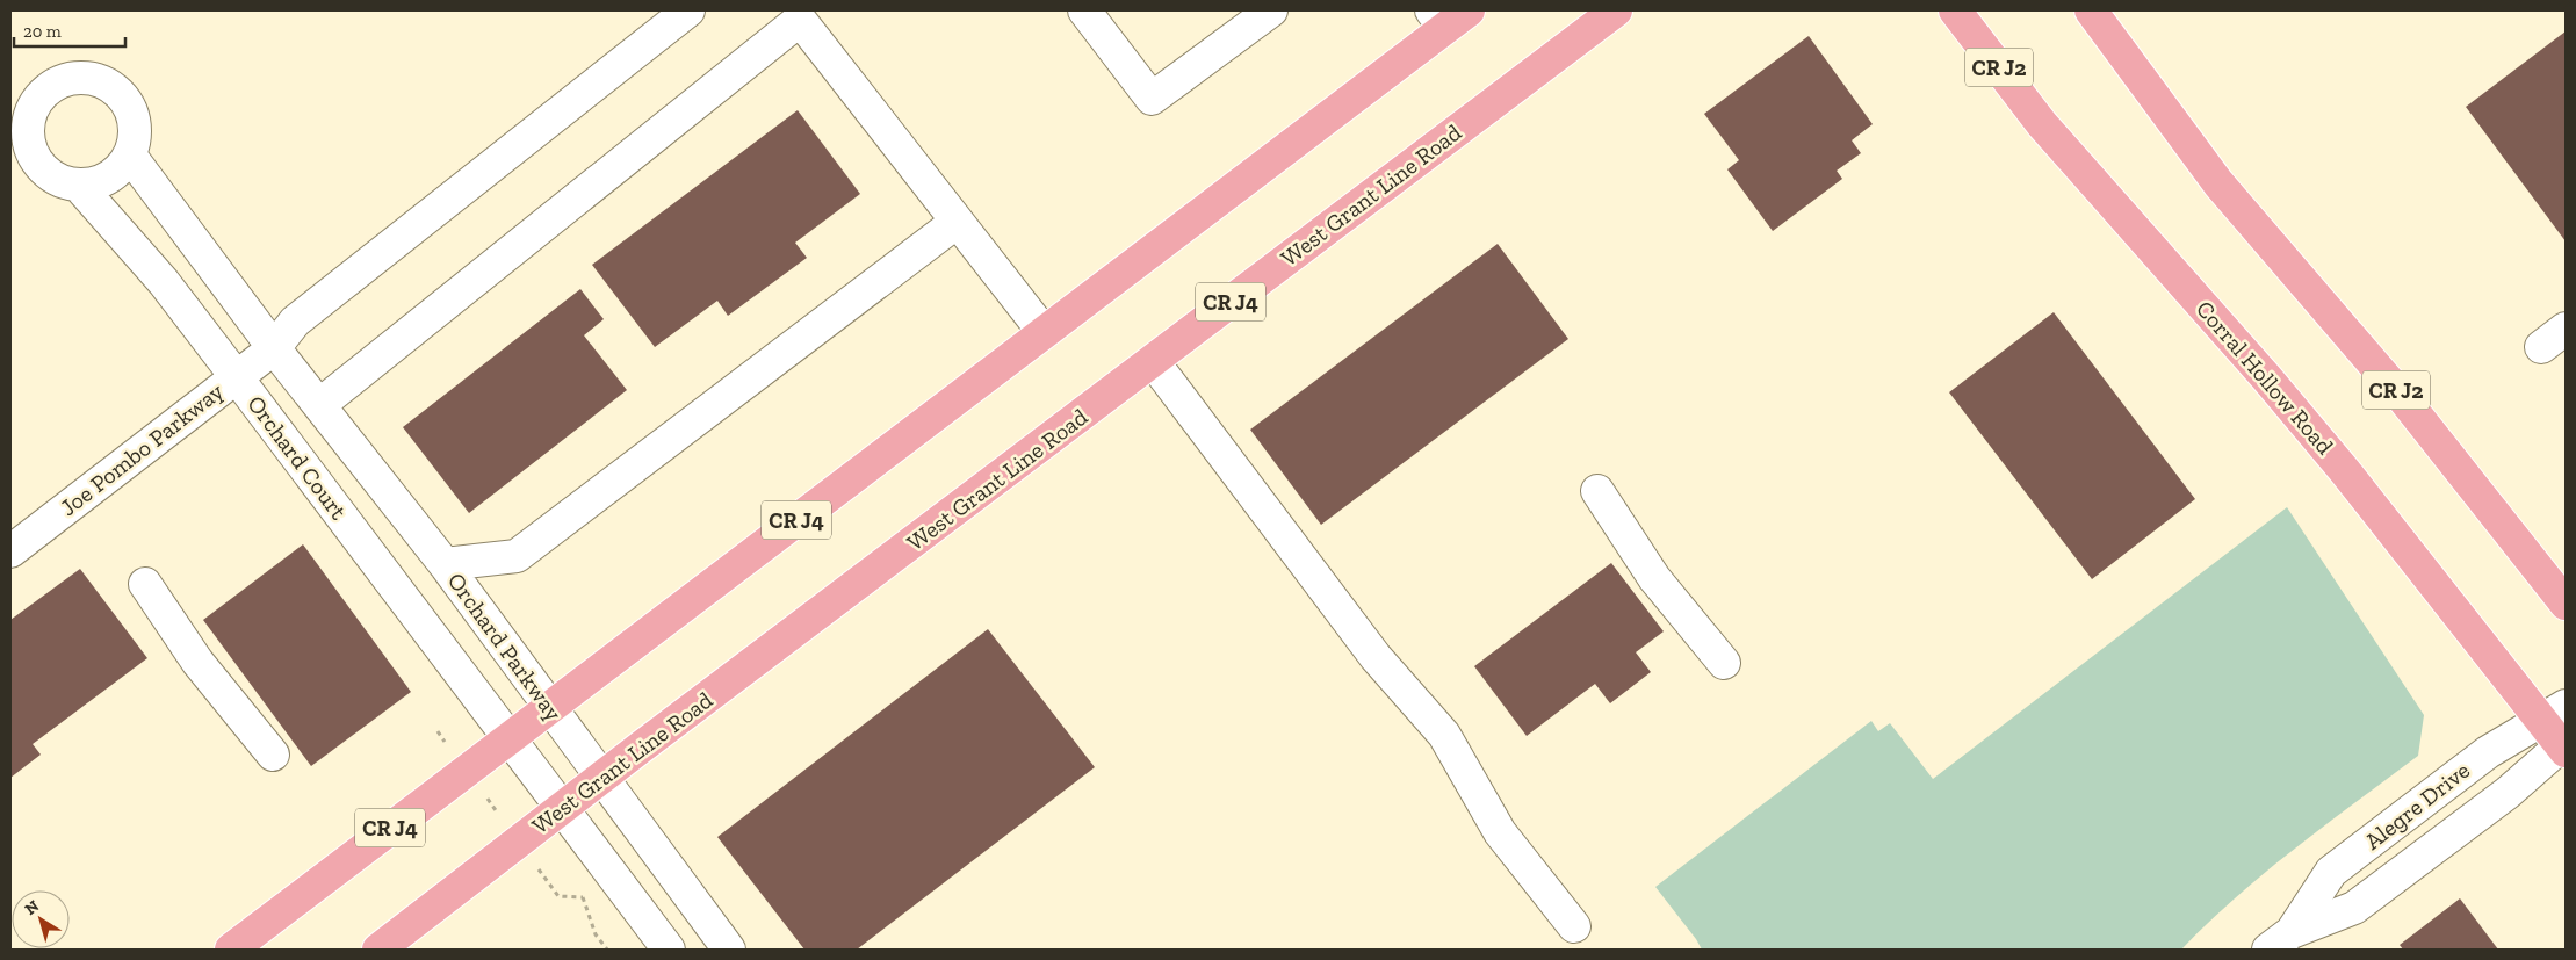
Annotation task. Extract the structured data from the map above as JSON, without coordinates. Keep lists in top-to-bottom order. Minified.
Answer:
{"streets":{"main road":["CR J2","West Grant Line Road","CR J4","Corral Hollow Road"],"street":["Joe Pombo Parkway","Orchard Court","Orchard Parkway","Alegre Drive"]},"crossings":[["West Grant Line Road","Orchard Parkway"],["CR J4","Orchard Court"],["CR J4","Orchard Parkway"],["Corral Hollow Road","Alegre Drive"],["Joe Pombo Parkway","Orchard Court"],["Joe Pombo Parkway","Orchard Parkway"],["Orchard Court","Orchard Parkway"]],"scale_bar":"20 m","north":"top left"}
